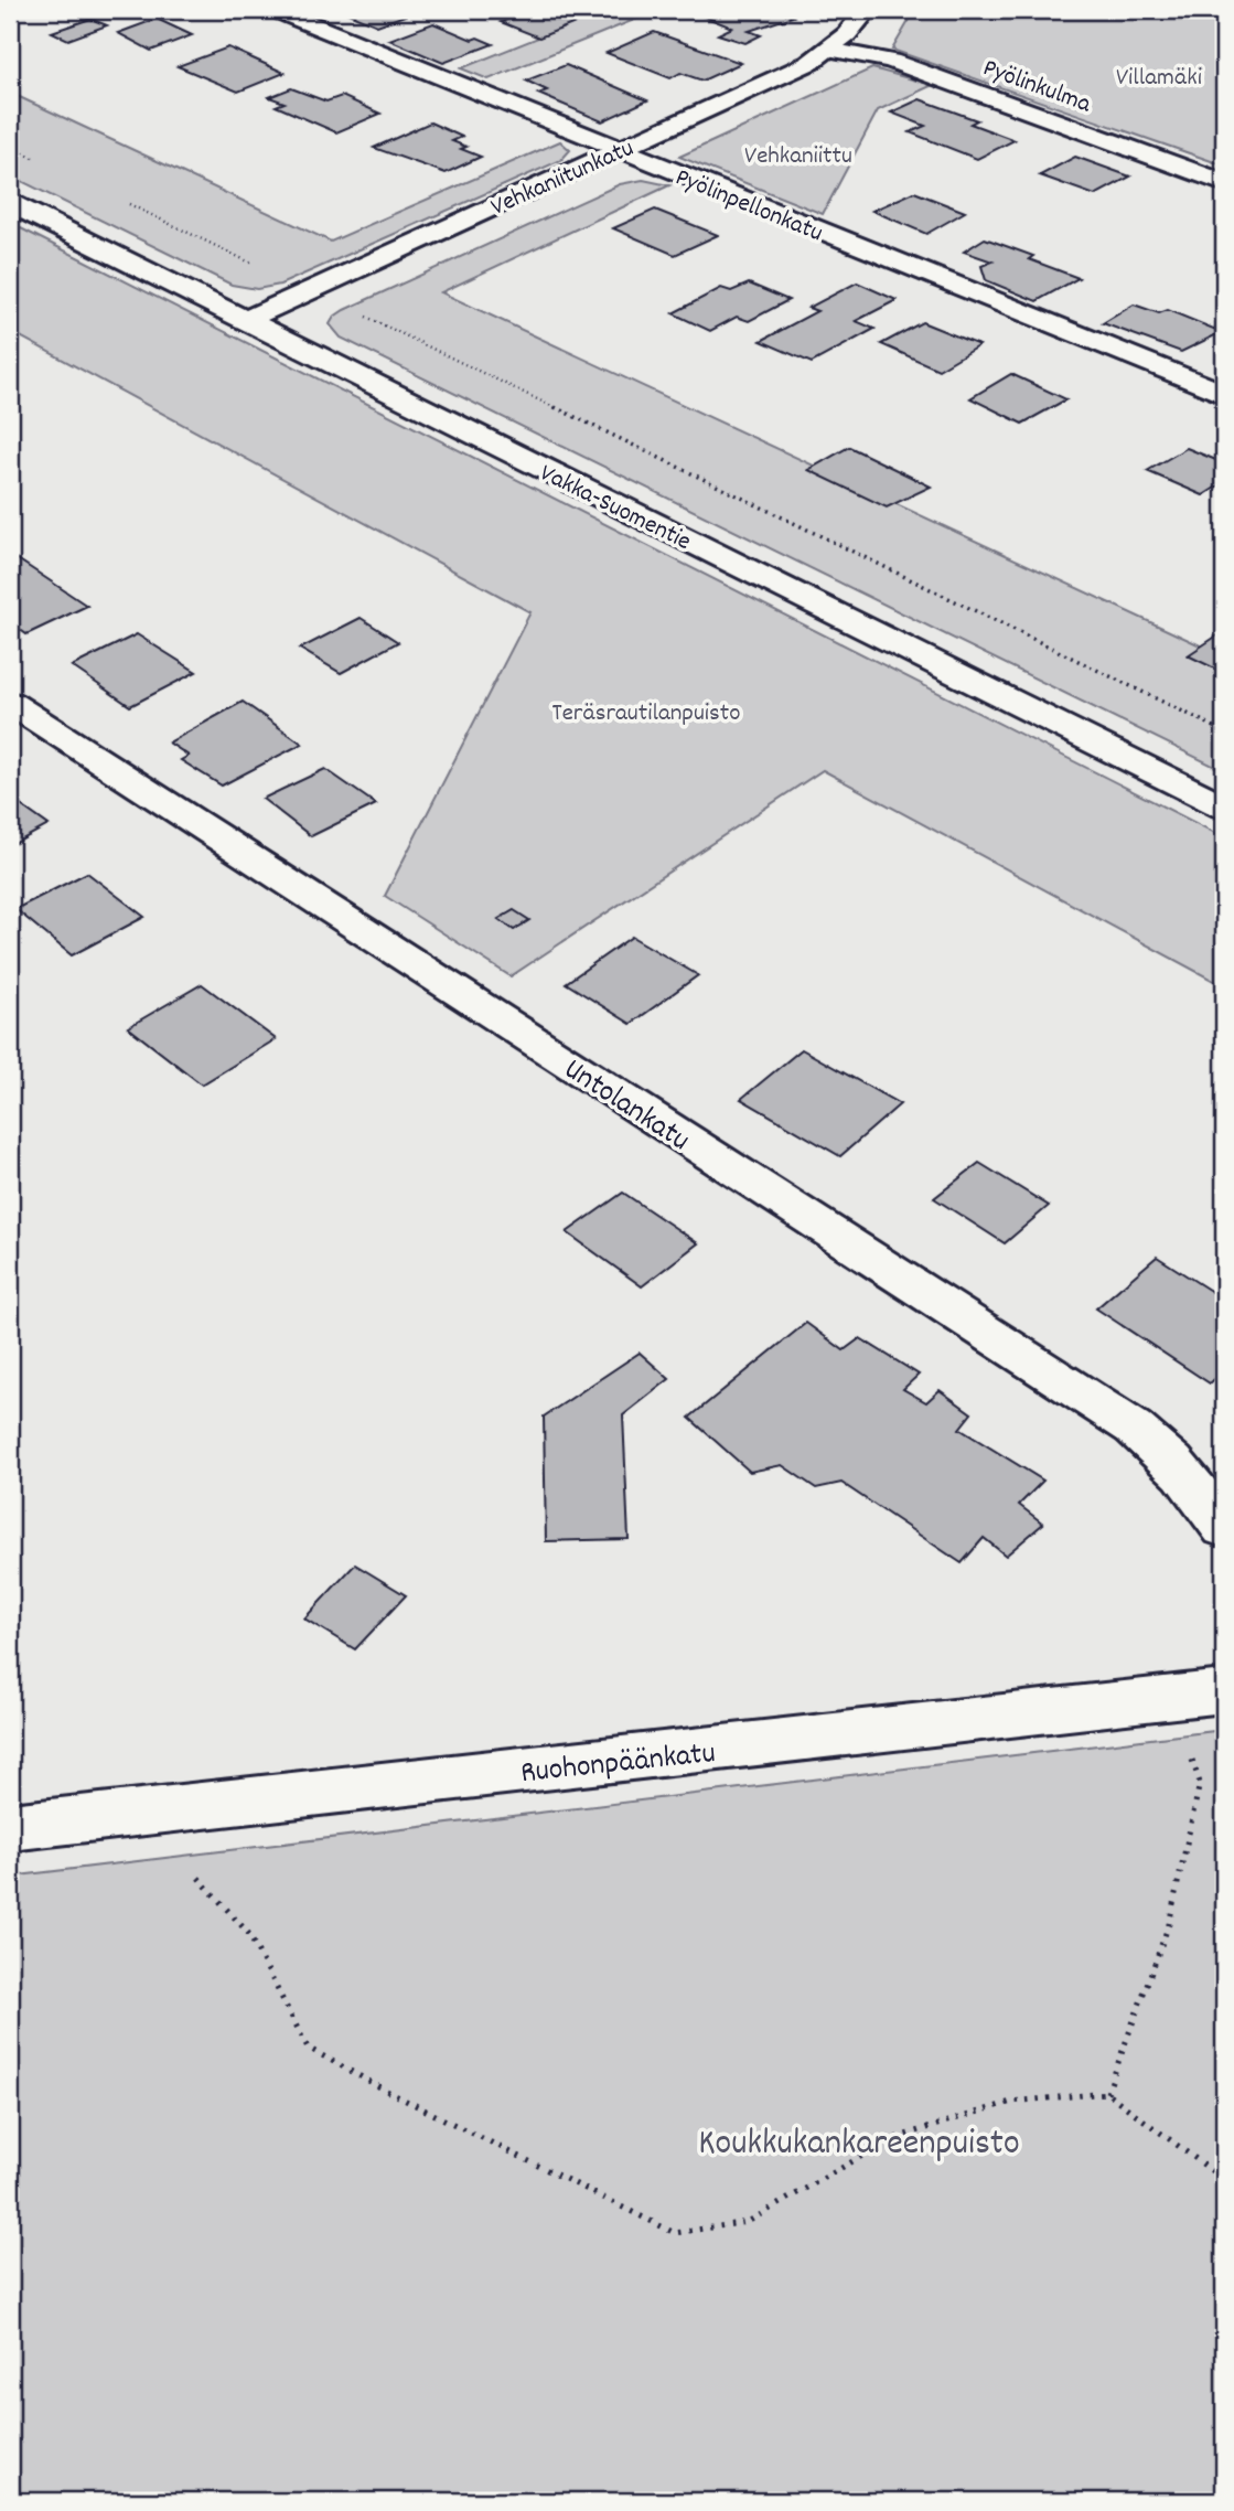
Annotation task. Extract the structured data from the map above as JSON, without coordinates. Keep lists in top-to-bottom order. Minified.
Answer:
{"streets":{"street":["Pyölinkulma","Vehkaniitunkatu","Pyölinpellonkatu","Vakka-Suomentie","Untolankatu","Ruohonpäänkatu"]},"crossings":[["Pyölinkulma","Vehkaniitunkatu"],["Vehkaniitunkatu","Pyölinpellonkatu"],["Vehkaniitunkatu","Vakka-Suomentie"]],"parks":["Villamäki","Vehkaniittu","Teräsrautilanpuisto","Koukkukankareenpuisto"]}
